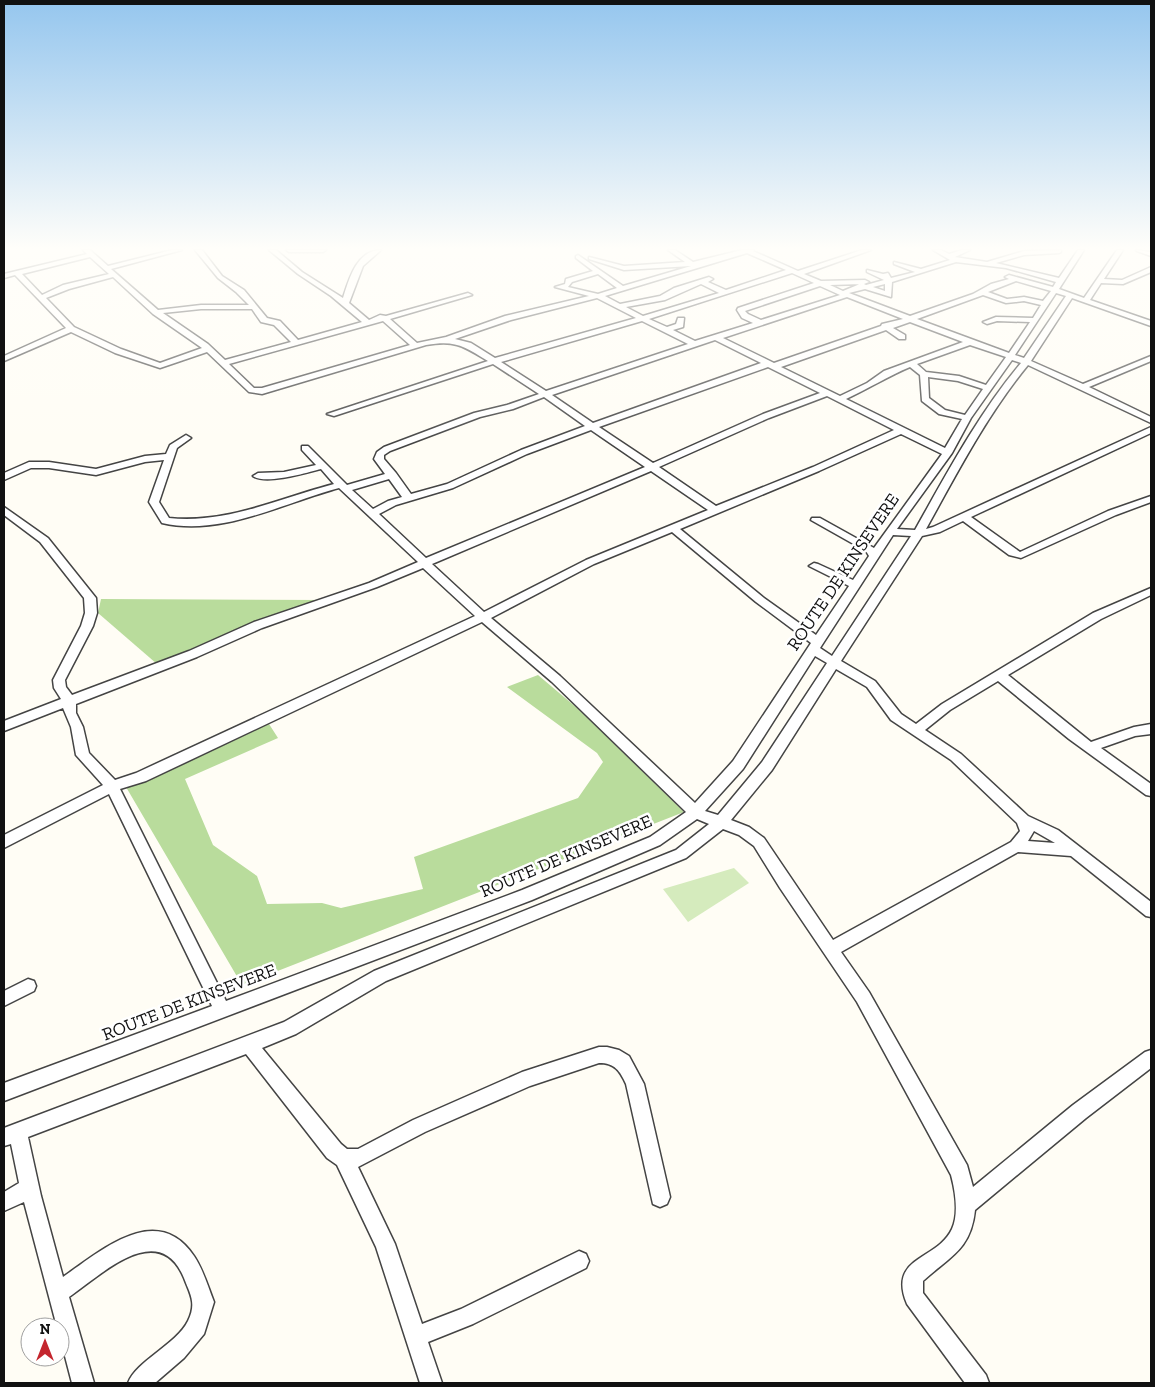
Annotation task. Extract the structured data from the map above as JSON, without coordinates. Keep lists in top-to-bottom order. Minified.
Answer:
{"streets":{"street":["ROUTE DE KINSEVERE"]},"north":"top"}
